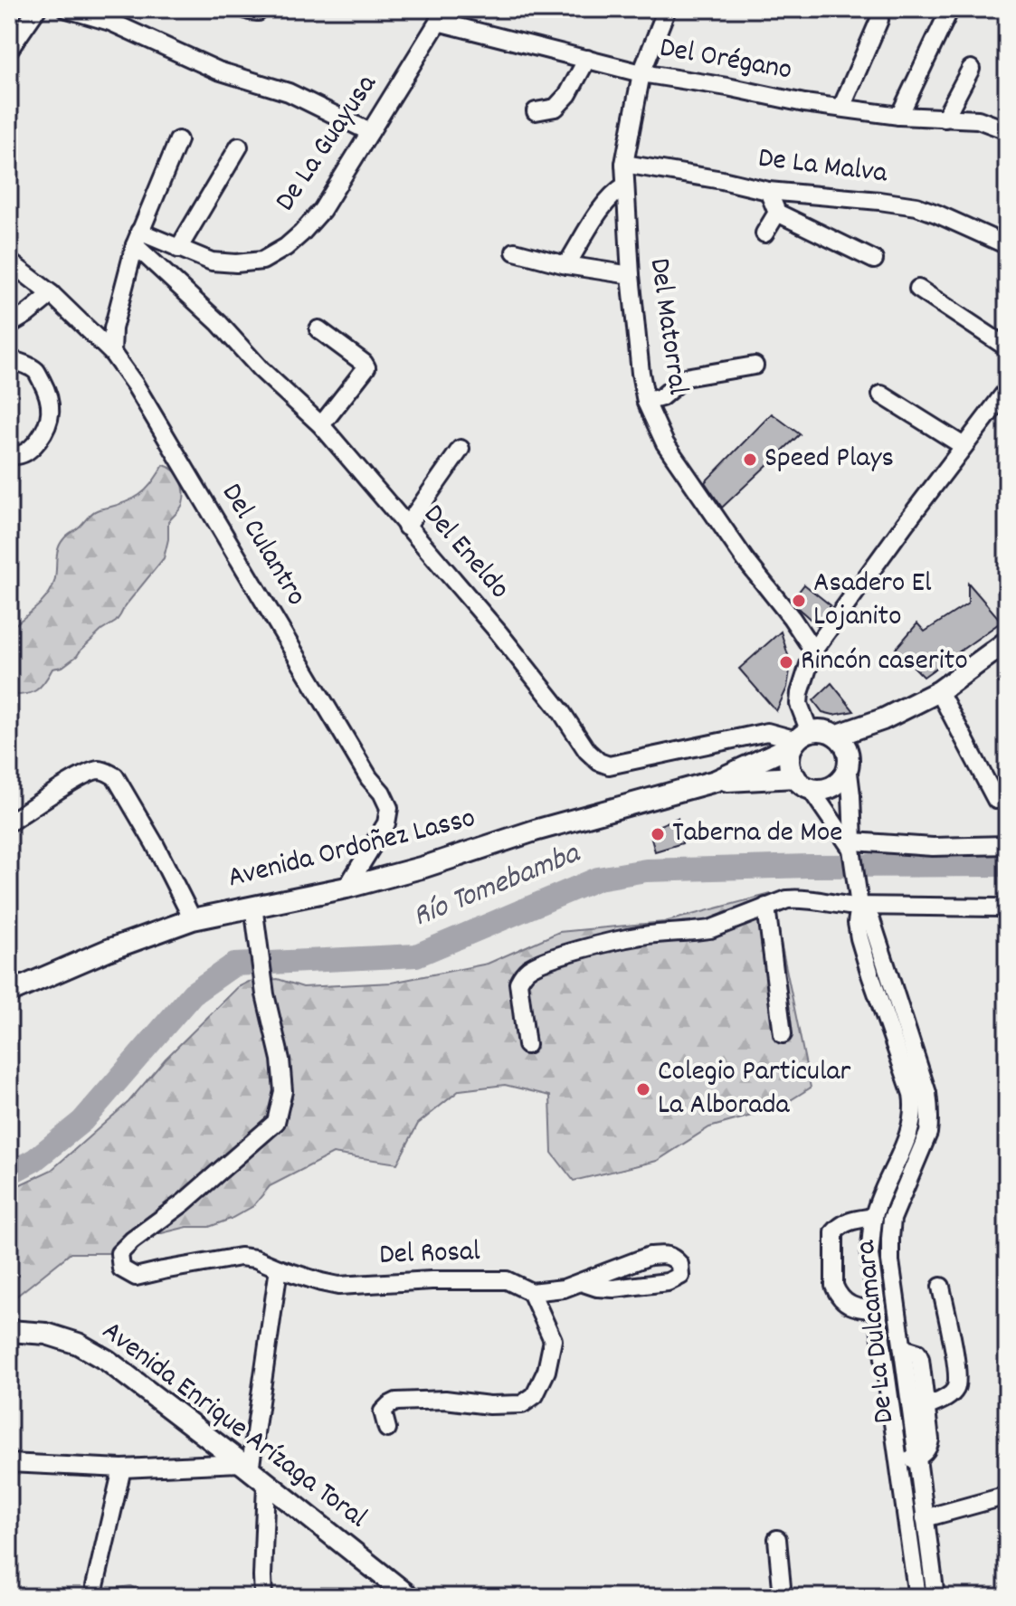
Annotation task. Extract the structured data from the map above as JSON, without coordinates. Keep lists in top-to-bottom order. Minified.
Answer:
{"streets":{"main road":["Avenida Ordoñez Lasso","Avenida Enrique Arízaga Toral"],"street":["Del Orégano","De La Guayusa","De La Malva","Del Matorral","Del Culantro","Del Eneldo","Del Rosal","De La Dulcamara"]},"crossings":[["Del Orégano","De La Guayusa"],["Del Orégano","Del Matorral"],["De La Guayusa","Del Eneldo"],["De La Malva","Del Matorral"],["Del Culantro","Avenida Ordoñez Lasso"],["Del Eneldo","Avenida Ordoñez Lasso"],["Del Eneldo","De La Dulcamara"],["Avenida Ordoñez Lasso","Del Rosal"],["Avenida Ordoñez Lasso","De La Dulcamara"]],"water":["Río Tomebamba"],"places":["Speed Plays","Asadero El Lojanito","Rincón caserito","Taberna de Moe","Colegio Particular La Alborada"]}
